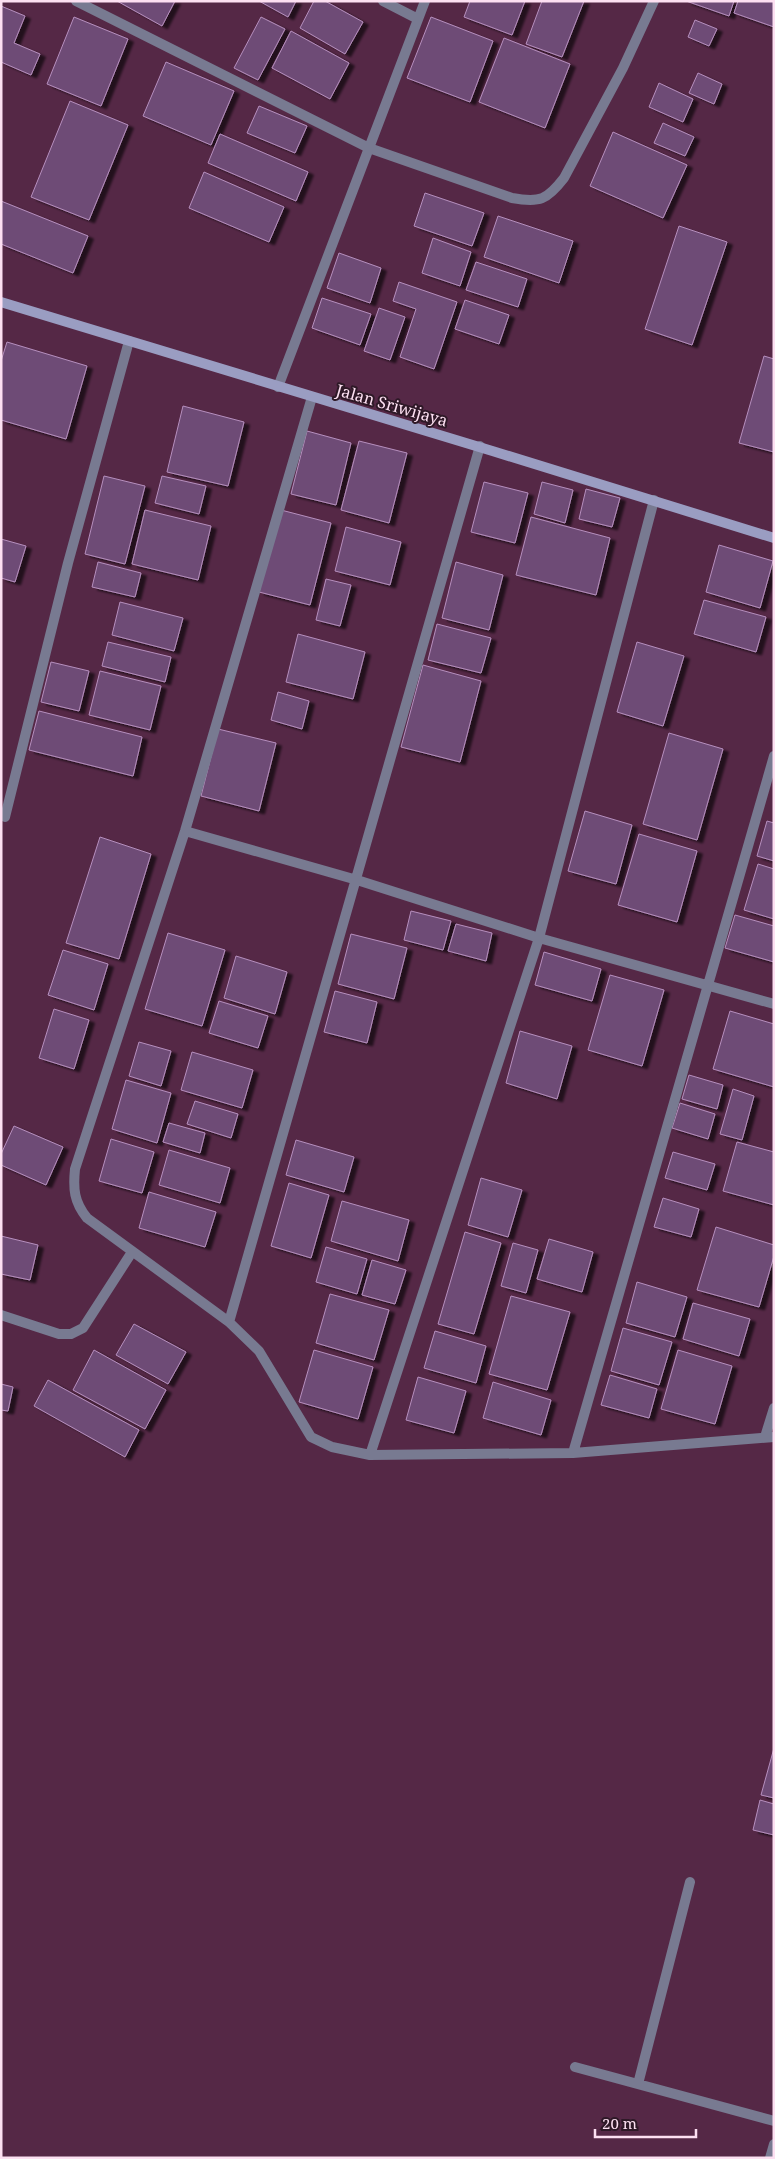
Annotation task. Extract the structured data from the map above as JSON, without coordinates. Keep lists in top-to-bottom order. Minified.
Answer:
{"streets":{"street":["Jalan Sriwijaya"]},"scale_bar":"20 m"}
